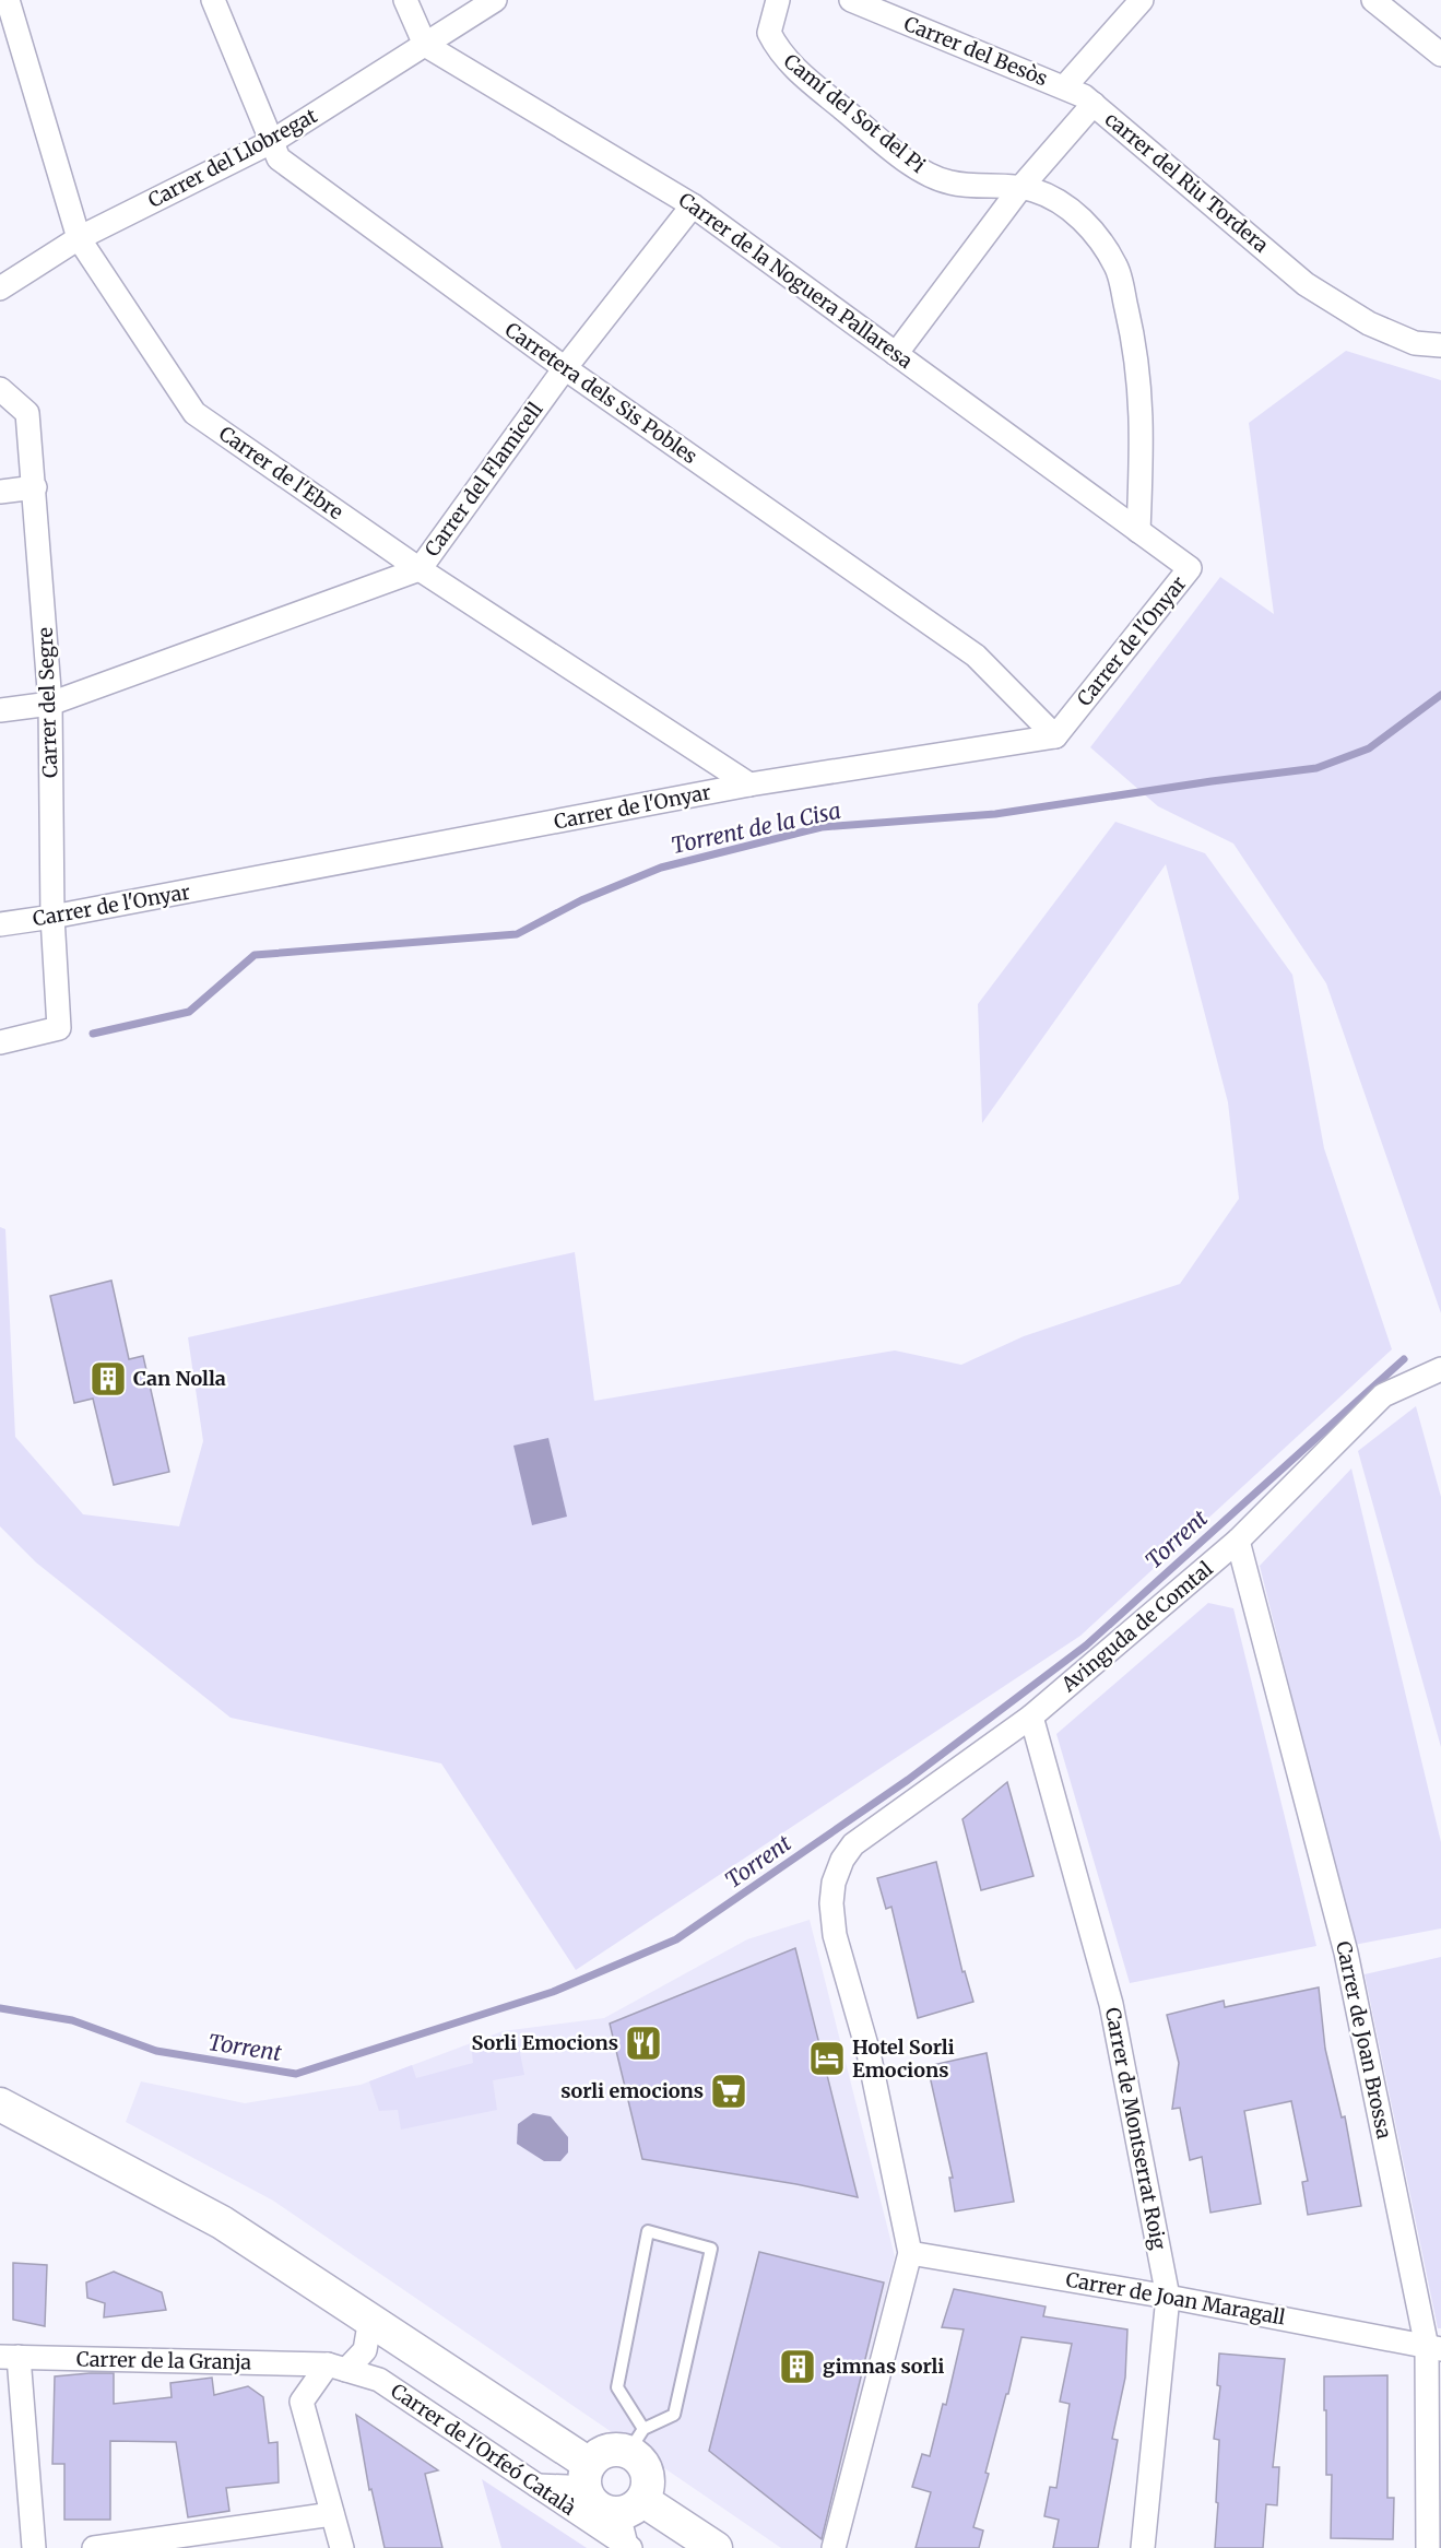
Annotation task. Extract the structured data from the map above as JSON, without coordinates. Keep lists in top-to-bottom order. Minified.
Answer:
{"streets":{"street":["Carrer del Besòs","Camí del Sot del Pi","Carrer del Llobregat","carrer del Riu Tordera","Carrer de la Noguera Pallaresa","Carretera dels Sis Pobles","Carrer de l'Ebre","Carrer del Flamicell","Carrer de l'Onyar","Carrer del Segre","Avinguda de Comtal","Carrer de Joan Brossa","Carrer de Montserrat Roig","Carrer de Joan Maragall","Carrer de la Granja","Carrer de l'Orfeó Català"]},"crossings":[["Carrer del Besòs","carrer del Riu Tordera"],["Camí del Sot del Pi","Carrer de la Noguera Pallaresa"],["Carrer del Llobregat","Carrer de la Noguera Pallaresa"],["Carrer del Llobregat","Carretera dels Sis Pobles"],["Carrer del Llobregat","Carrer de l'Ebre"],["Carrer de la Noguera Pallaresa","Carrer del Flamicell"],["Carrer de la Noguera Pallaresa","Carrer de l'Onyar"],["Carretera dels Sis Pobles","Carrer del Flamicell"],["Carretera dels Sis Pobles","Carrer de l'Onyar"],["Carrer de l'Ebre","Carrer del Flamicell"],["Carrer de l'Ebre","Carrer de l'Onyar"],["Carrer del Flamicell","Carrer del Segre"],["Carrer de l'Onyar","Carrer del Segre"],["Avinguda de Comtal","Carrer de Joan Brossa"],["Avinguda de Comtal","Carrer de Montserrat Roig"],["Avinguda de Comtal","Carrer de Joan Maragall"],["Carrer de Joan Brossa","Carrer de Joan Maragall"],["Carrer de Montserrat Roig","Carrer de Joan Maragall"],["Carrer de la Granja","Carrer de l'Orfeó Català"]],"water":["Torrent de la Cisa","Torrent"],"places":{"building":["Can Nolla","gimnas sorli"],"restaurant":["Sorli Emocions"],"hotel":["Hotel Sorli Emocions"],"supermarket":["sorli emocions"]}}
